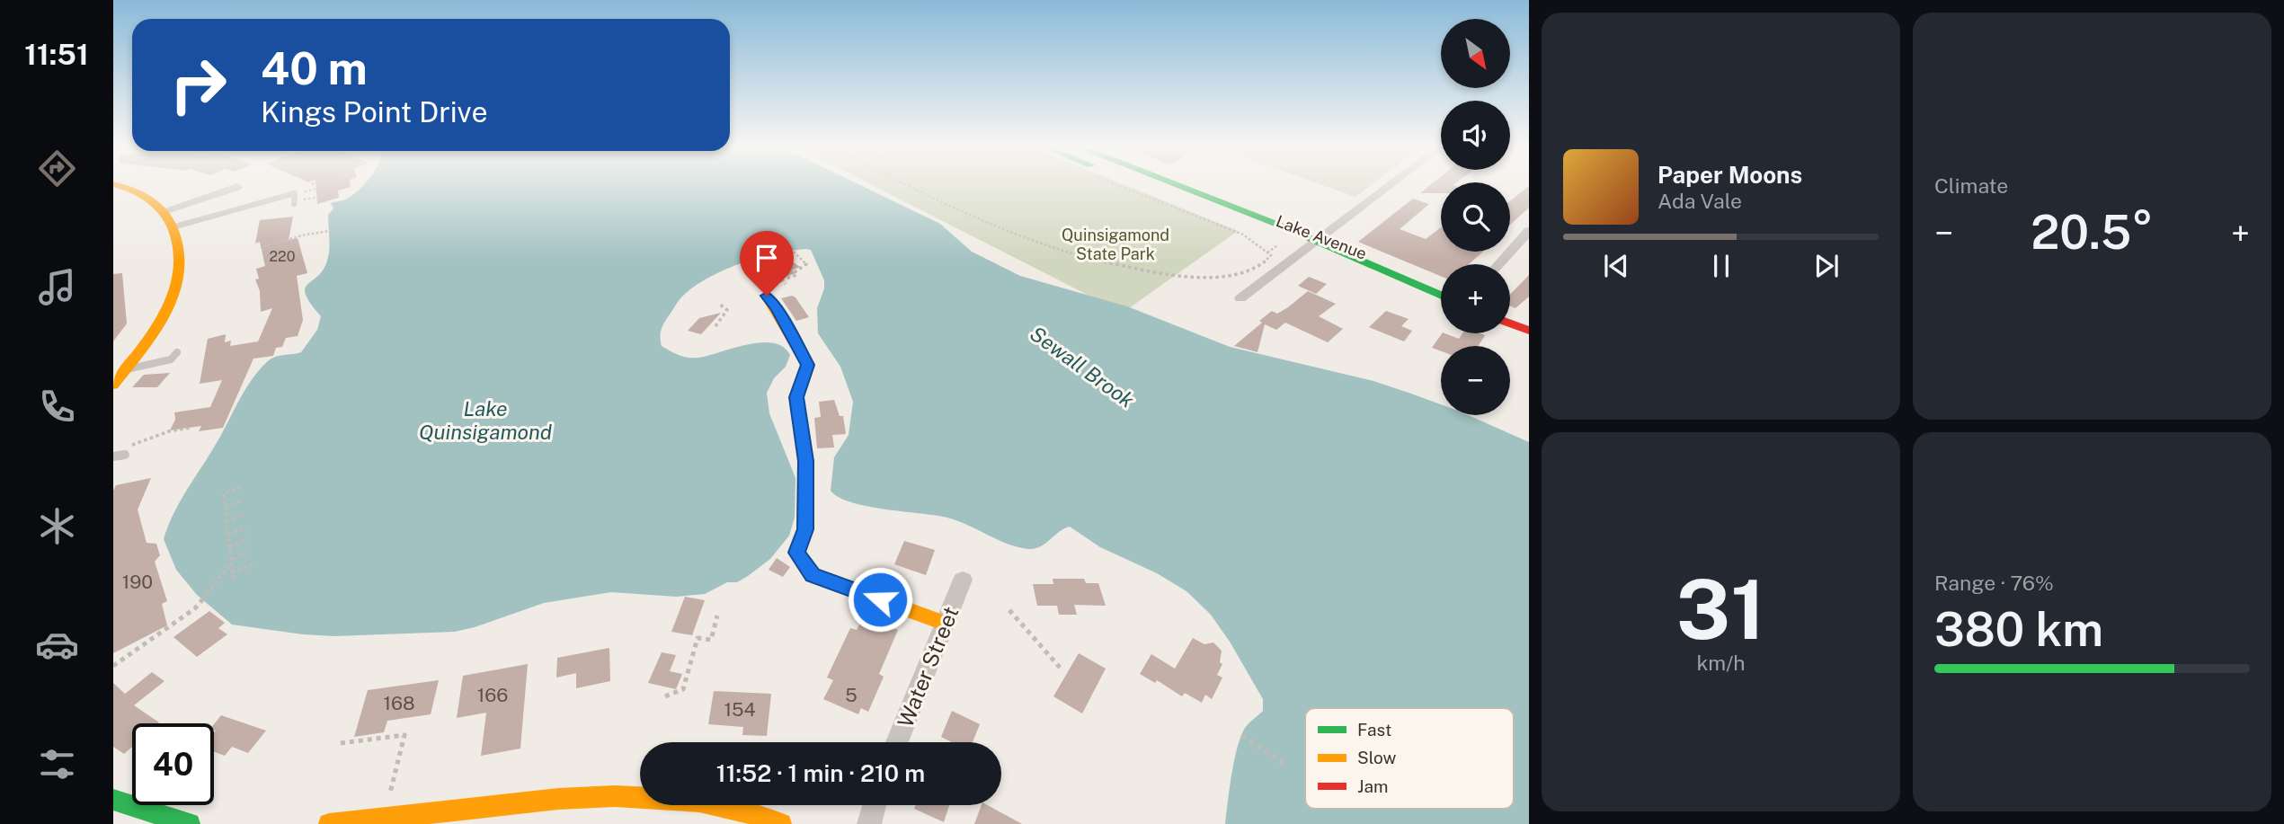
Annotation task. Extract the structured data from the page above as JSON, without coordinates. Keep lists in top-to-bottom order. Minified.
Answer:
{"streets":{"main road":["Lake Avenue"],"street":["Water Street"]},"water":["Sewall Brook","Lake Quinsigamond"],"parks":["Quinsigamond State Park"],"house_numbers":["220","190","166","5","168","154"],"legend":["Fast","Slow","Jam"],"north":"bottom right","page":{"tabs":"11:51","tile":["Climate",["31","km/h"],["Range · 76%","380 km"]],"map_buttons":["+","−"],"turn":["40 m","Kings Point Drive"],"song":["Paper Moons","Ada Vale"],"heat":["−","20.5°","+"],"limit":"40","trip":"11:52 · 1 min · 210 m"}}
